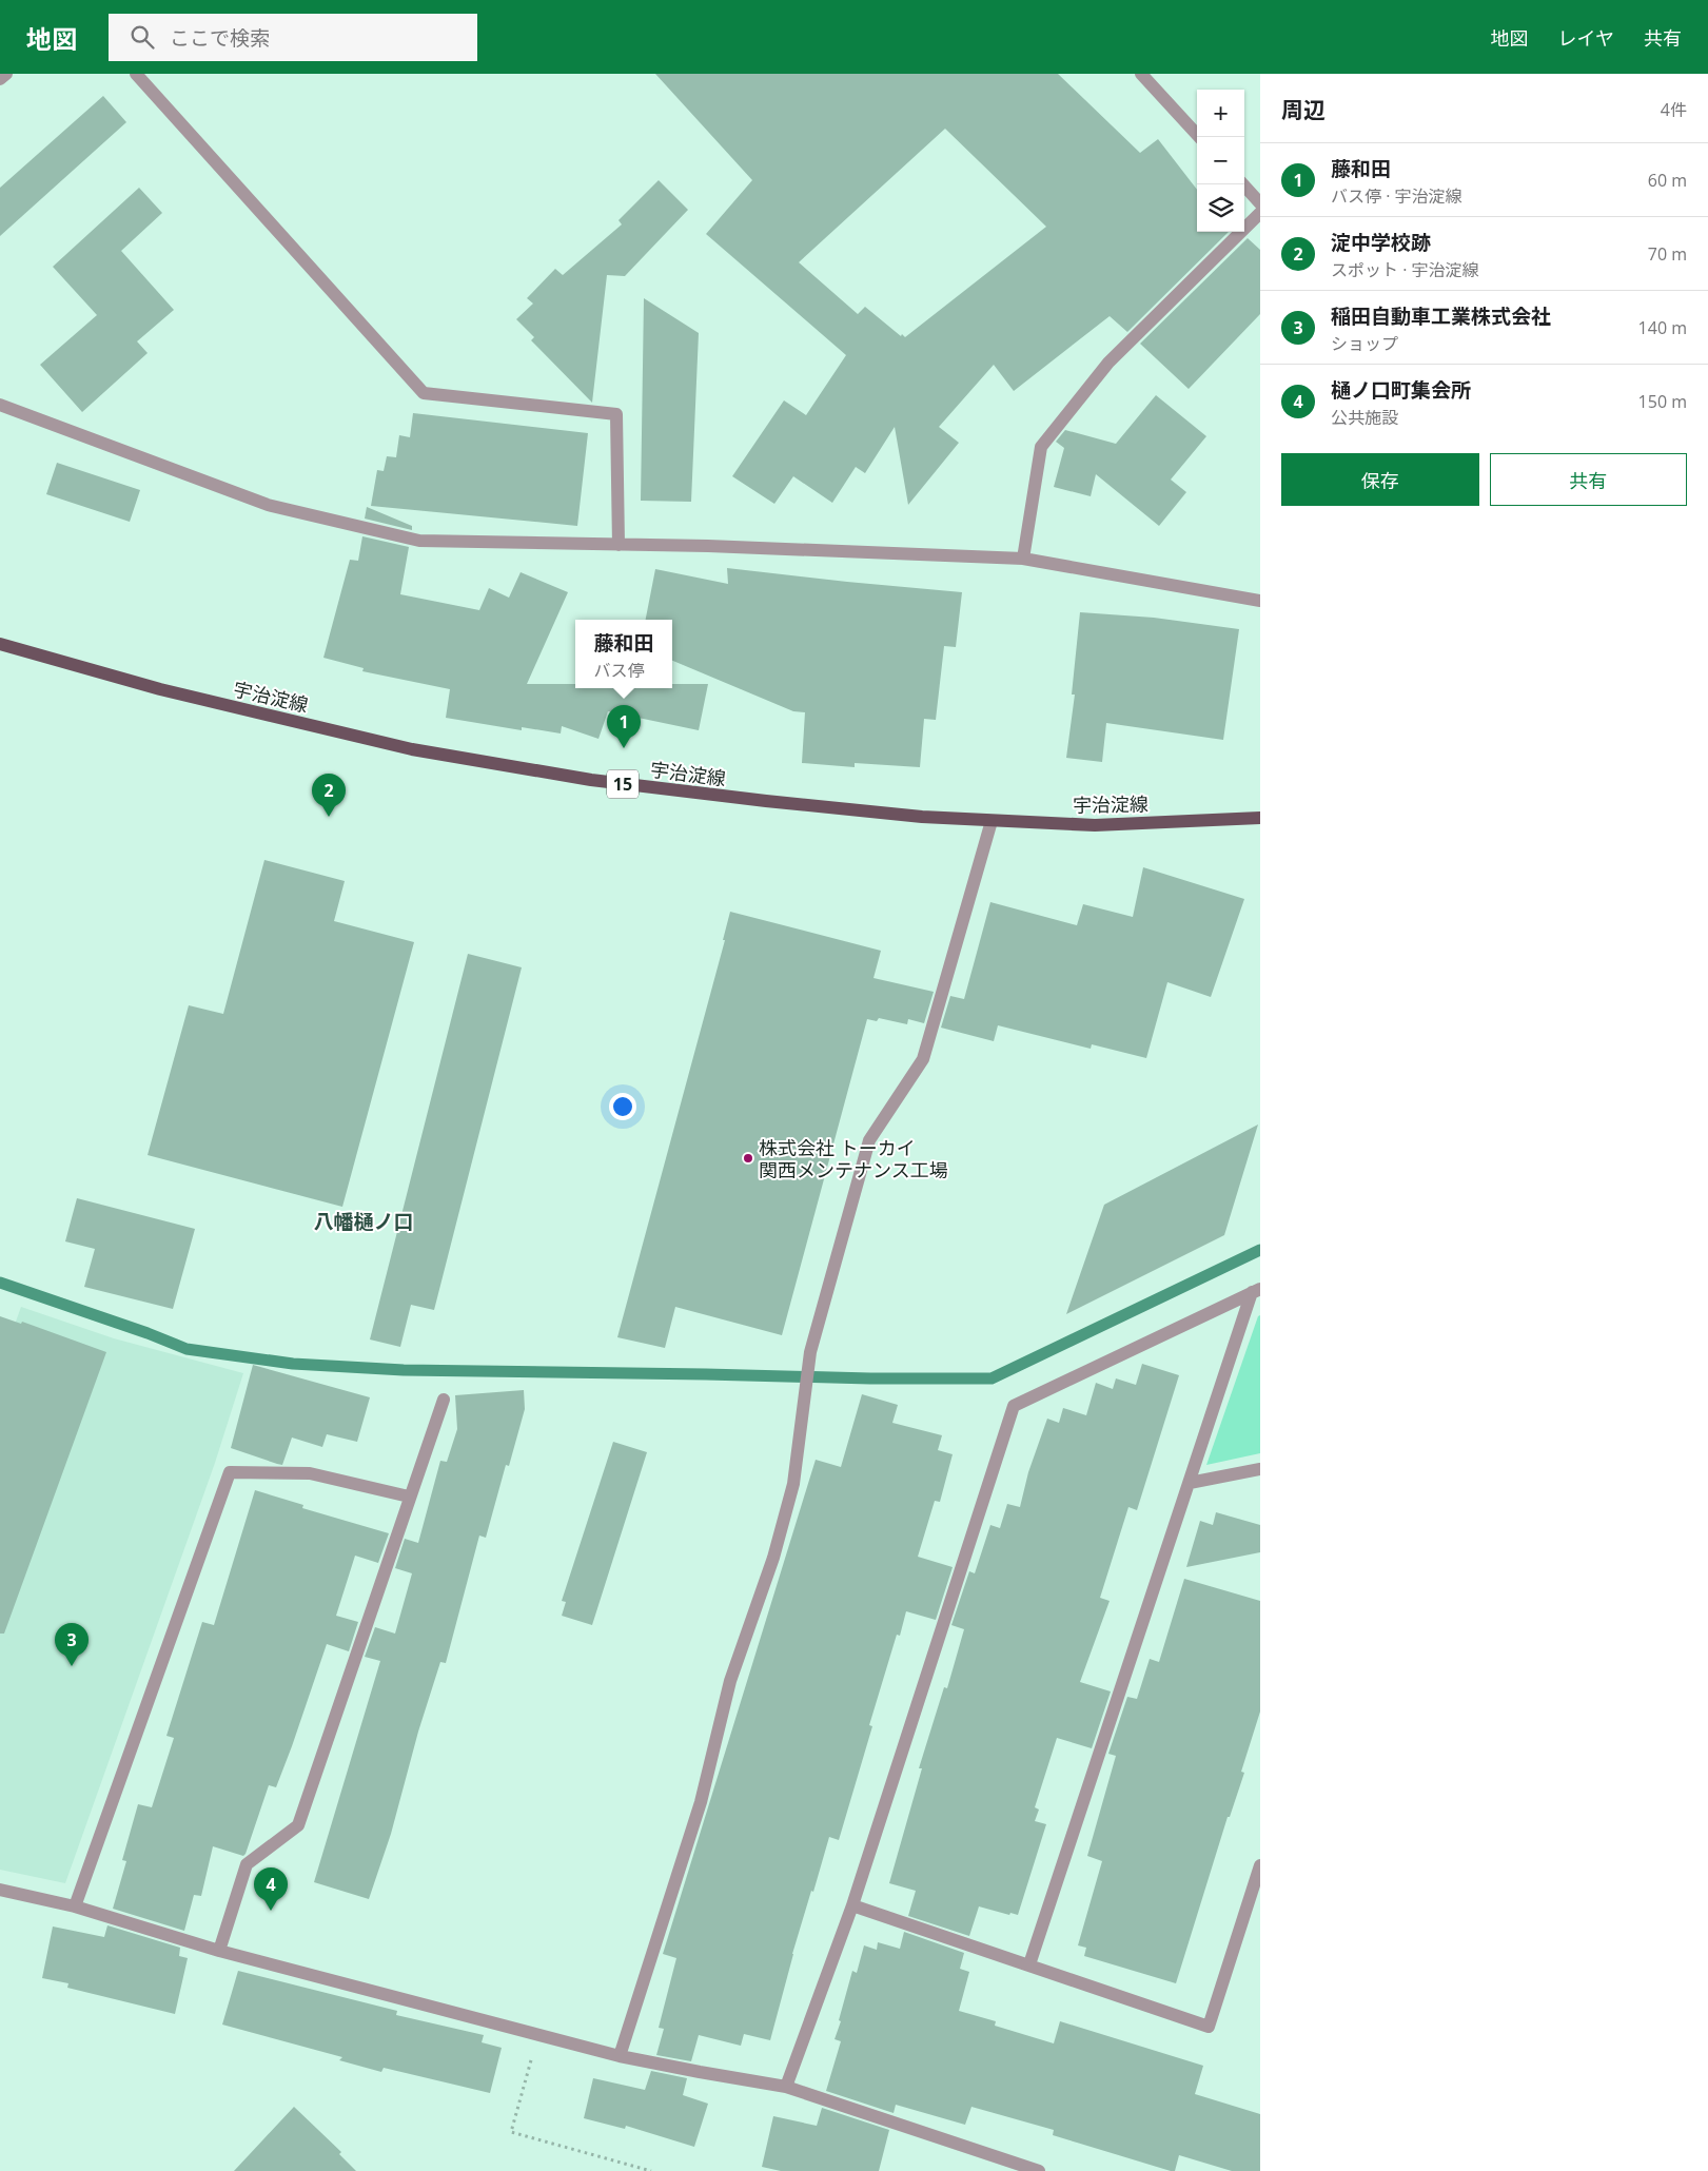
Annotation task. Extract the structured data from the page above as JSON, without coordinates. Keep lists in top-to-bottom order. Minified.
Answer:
{"streets":{"main road":["宇治淀線","15"]},"districts":["八幡樋ノ口"],"places":["株式会社 トーカイ 関西メンテナンス工場"],"page":{"header":"地図","search":"ここで検索","nav":["地図","レイヤ","共有"],"heading":["周辺","4件"],"map_buttons":["+","−"],"list":[{"mark":"1","name":"藤和田","note":"バス停 · 宇治淀線","value":"60 m"},{"mark":"2","name":"淀中学校跡","note":"スポット · 宇治淀線","value":"70 m"},{"mark":"3","name":"稲田自動車工業株式会社","note":"ショップ","value":"140 m"},{"mark":"4","name":"樋ノ口町集会所","note":"公共施設","value":"150 m"}],"buttons":["保存","共有"],"popup":["藤和田","バス停"],"pins":["1","2","3","4"]}}
